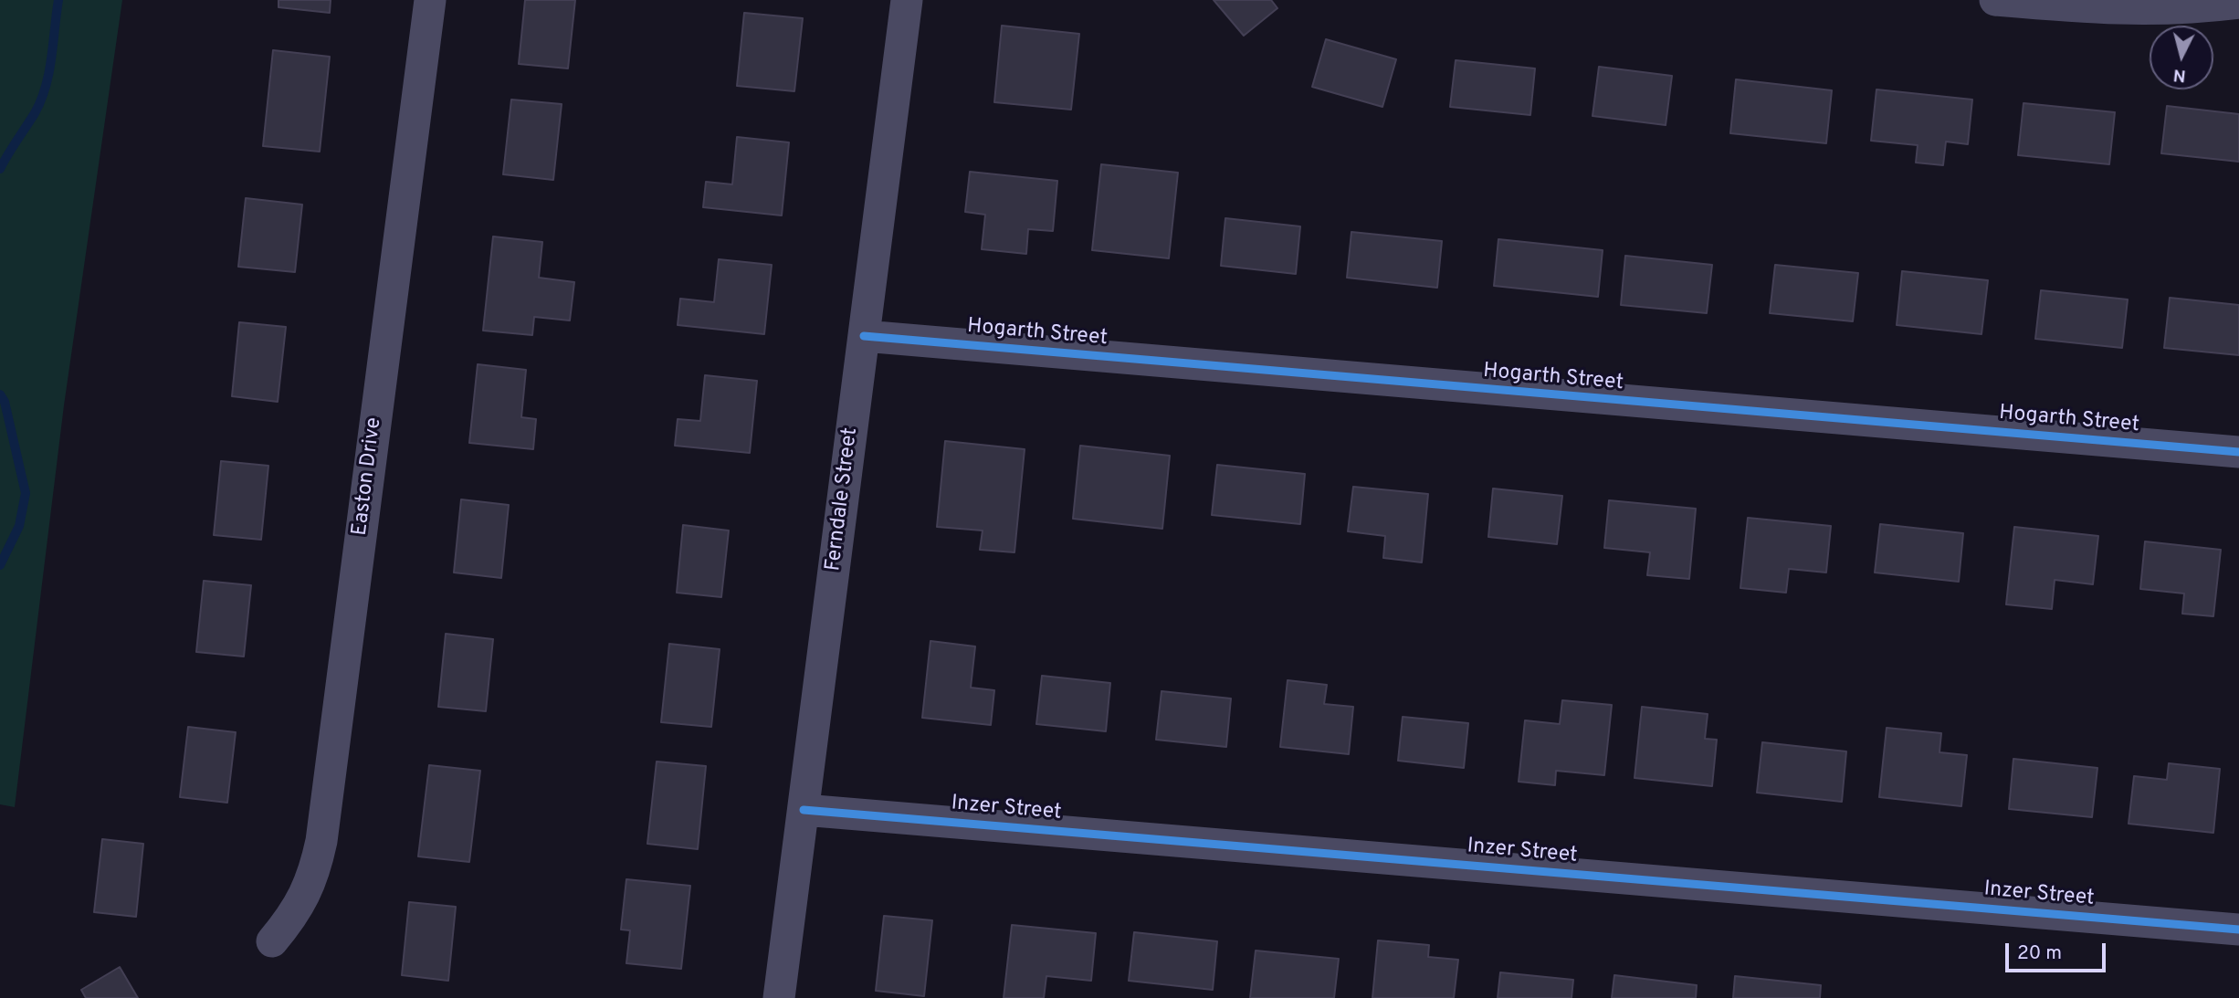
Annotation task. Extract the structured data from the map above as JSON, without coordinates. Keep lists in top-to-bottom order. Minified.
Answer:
{"streets":{"street":["Hogarth Street","Easton Drive","Ferndale Street","Inzer Street"]},"crossings":[["Hogarth Street","Ferndale Street"],["Ferndale Street","Inzer Street"]],"scale_bar":"20 m","north":"bottom"}
